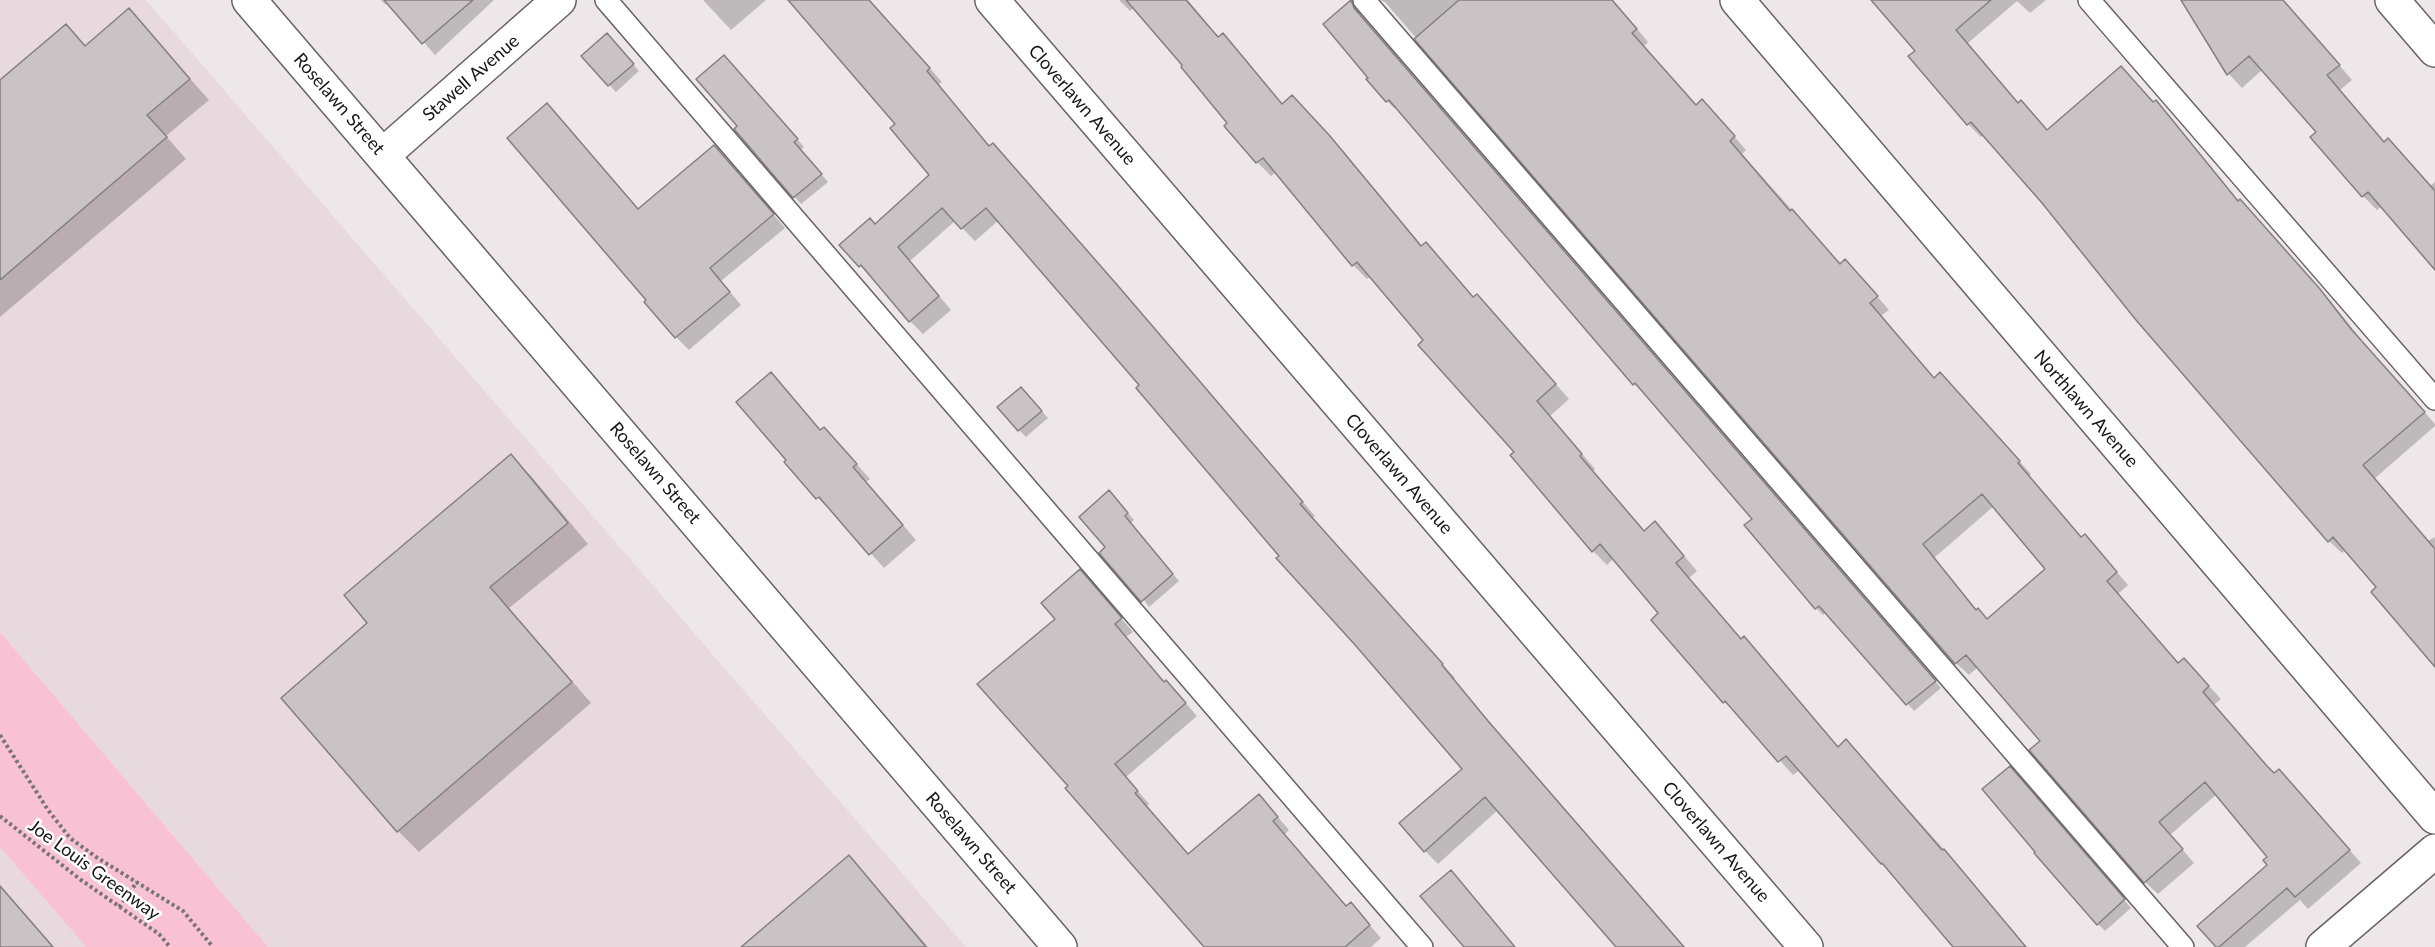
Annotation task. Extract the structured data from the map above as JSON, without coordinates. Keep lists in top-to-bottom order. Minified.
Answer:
{"streets":{"street":["Stawell Avenue","Roselawn Street","Cloverlawn Avenue","Northlawn Avenue"],"path":["Joe Louis Greenway"]},"crossings":[["Stawell Avenue","Roselawn Street"]]}
